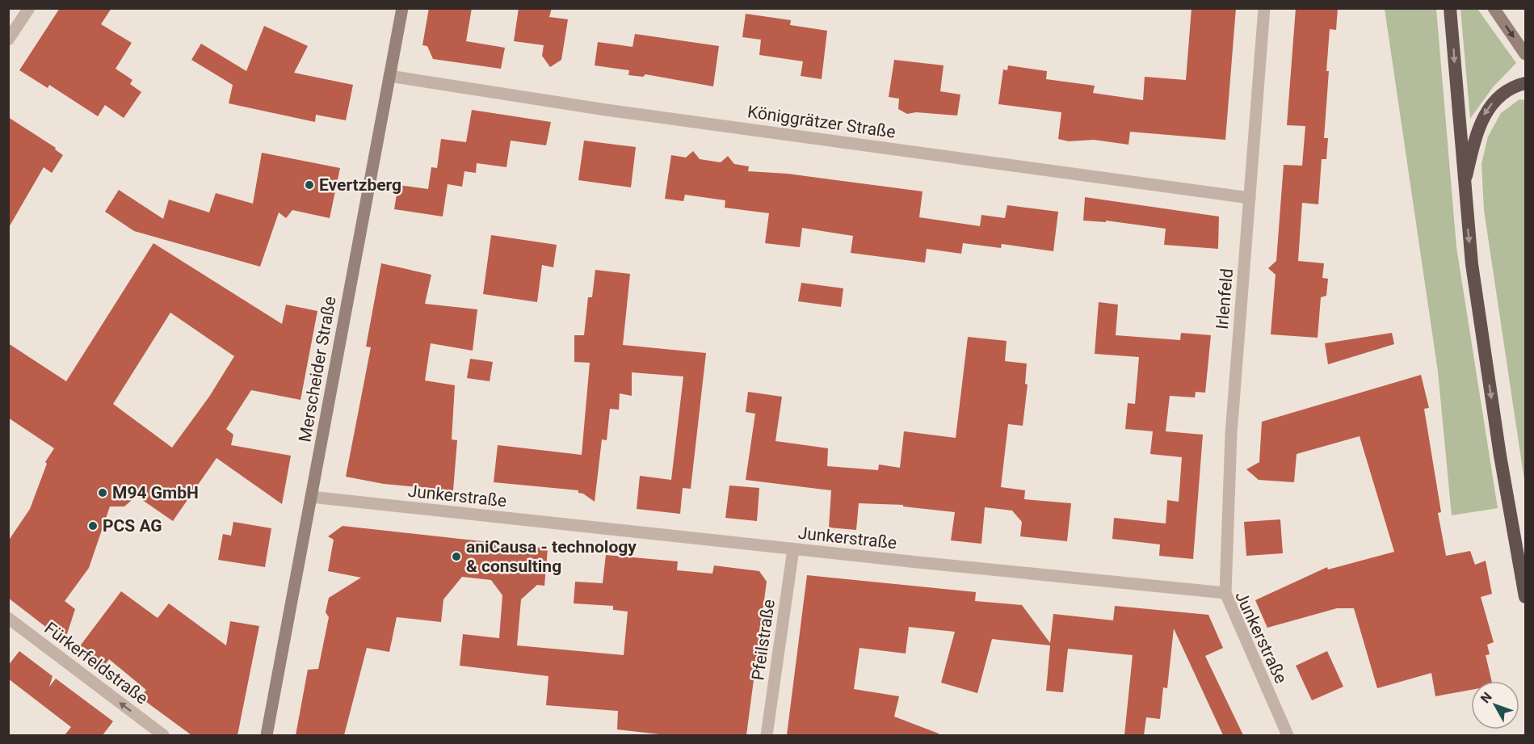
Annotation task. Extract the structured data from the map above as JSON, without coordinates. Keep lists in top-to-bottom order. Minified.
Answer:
{"streets":{"main road":["Merscheider Straße"],"street":["Königgrätzer Straße","Irlenfeld","Junkerstraße","Pfeilstraße","Fürkerfeldstraße"]},"crossings":[["Königgrätzer Straße","Irlenfeld"],["Königgrätzer Straße","Merscheider Straße"],["Irlenfeld","Junkerstraße"],["Merscheider Straße","Junkerstraße"],["Junkerstraße","Pfeilstraße"]],"one_way":["Fürkerfeldstraße"],"places":["Evertzberg","M94 GmbH","PCS AG","aniCausa - technology & consulting"],"north":"top left"}
